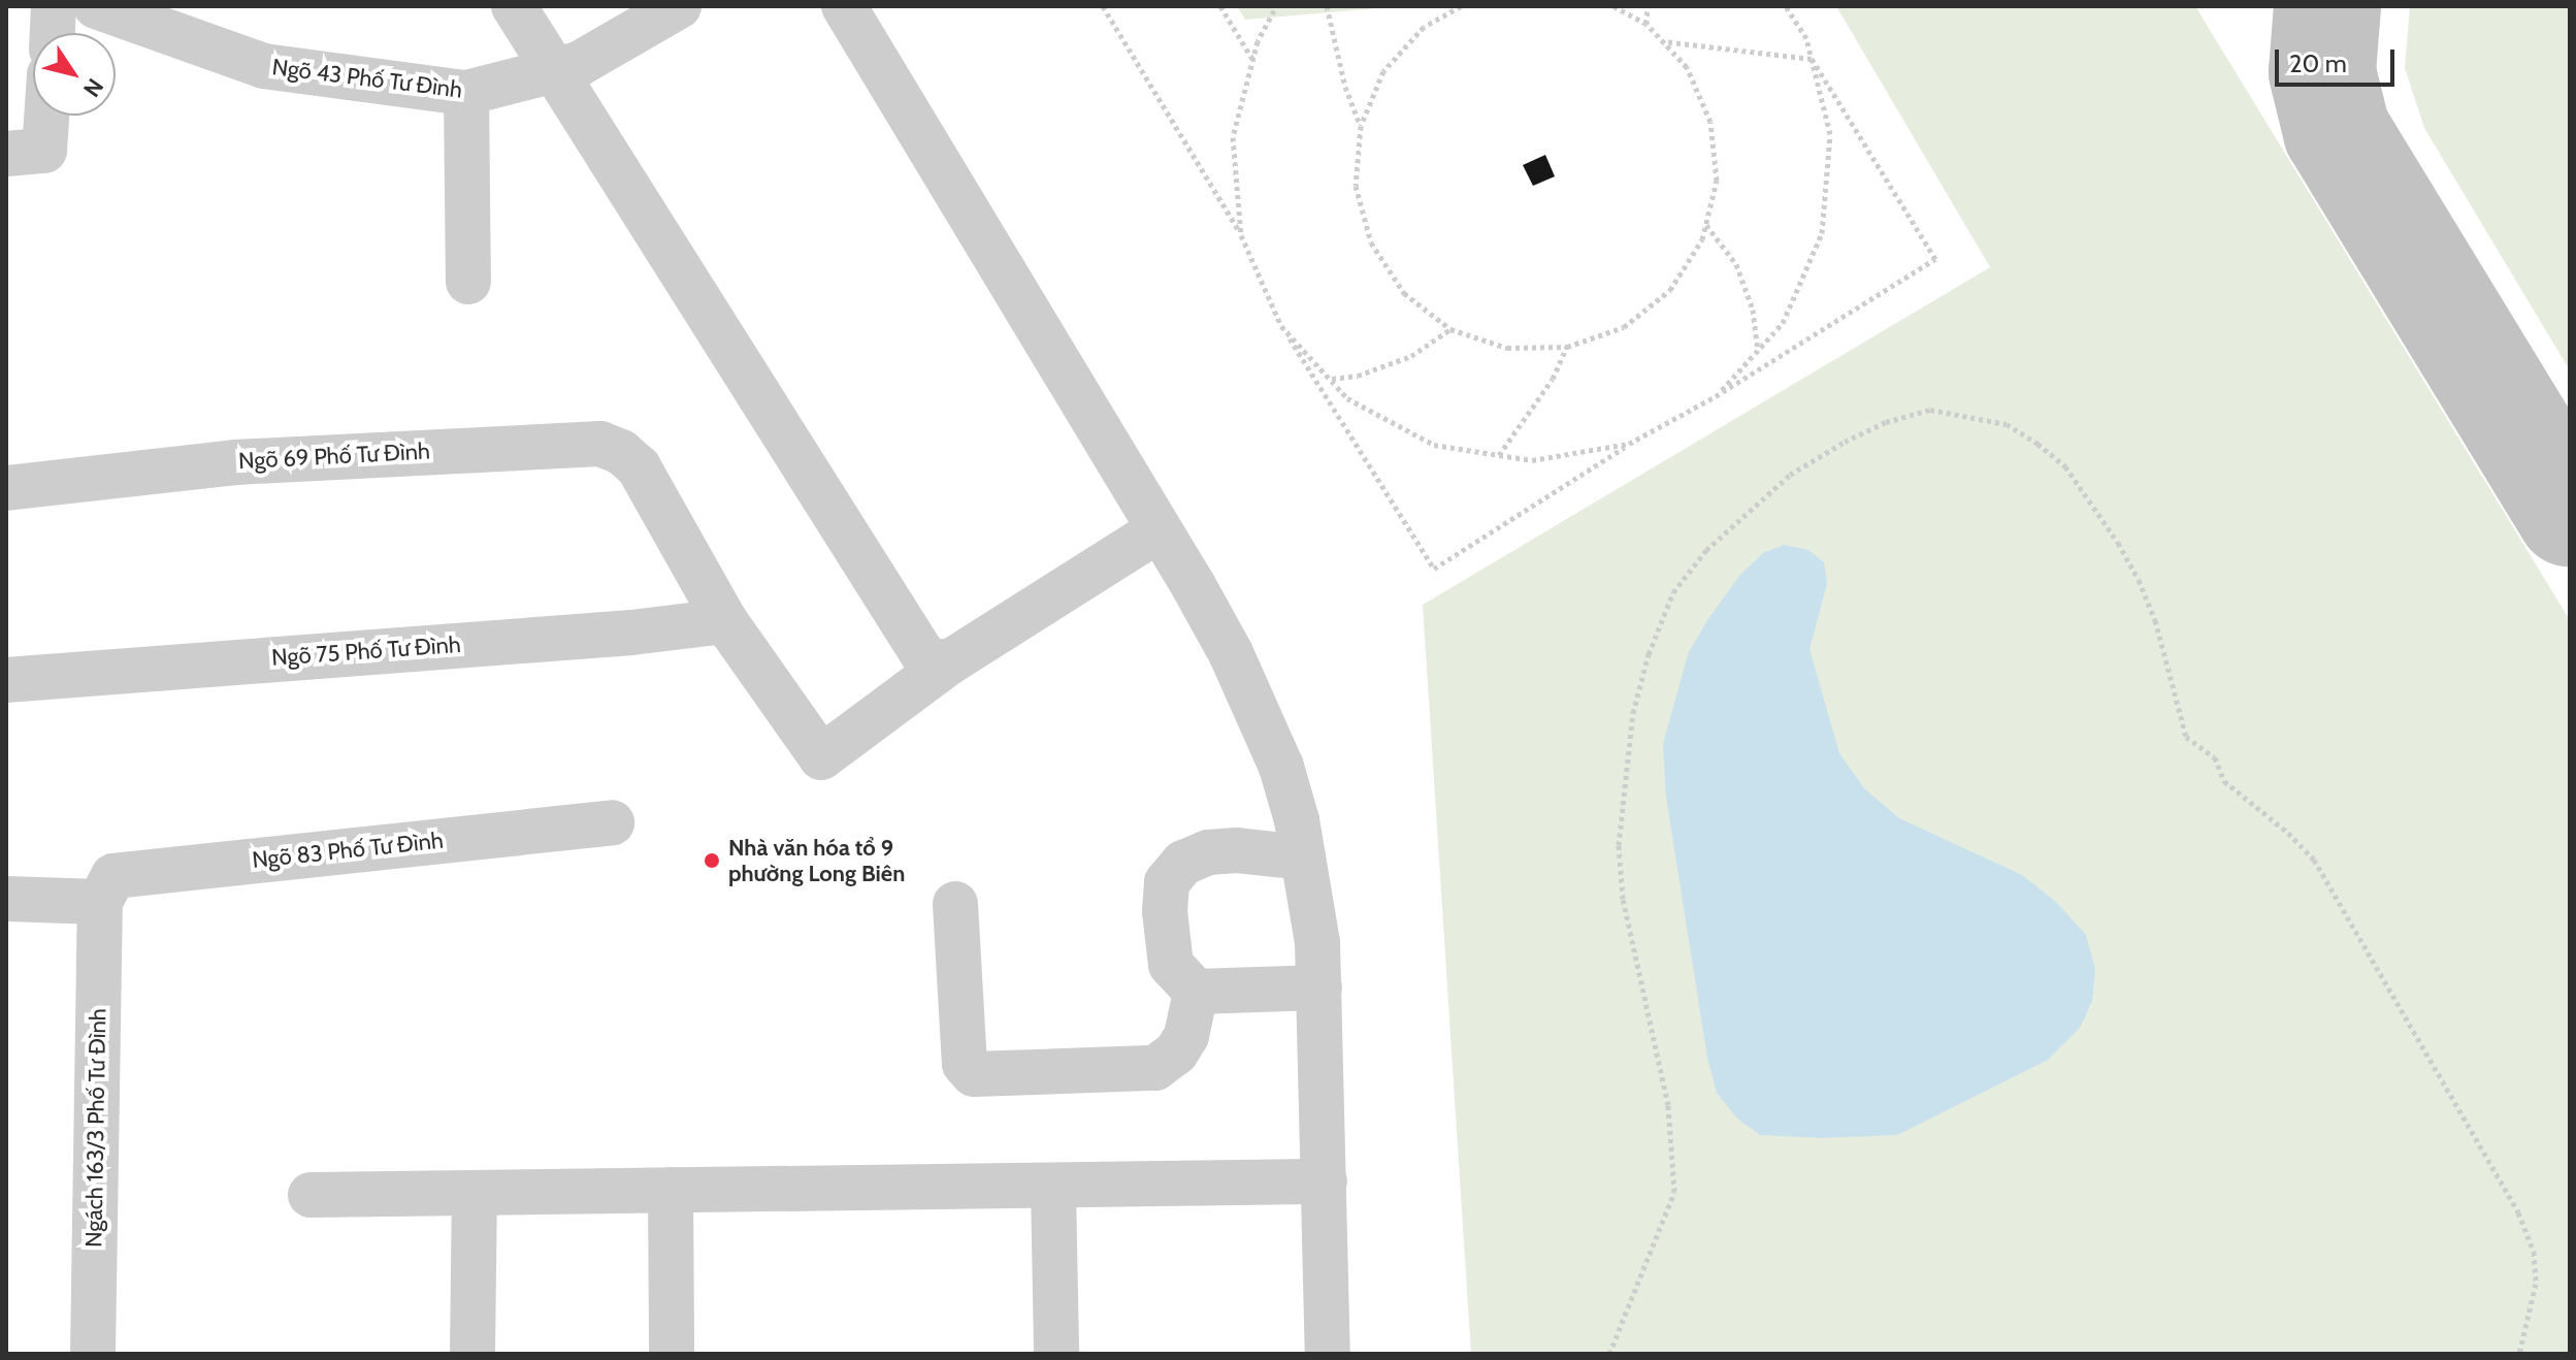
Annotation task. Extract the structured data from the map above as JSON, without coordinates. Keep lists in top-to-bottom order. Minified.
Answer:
{"streets":{"street":["Ngõ 43 Phố Tư Đình","Ngõ 69 Phố Tư Đình","Ngõ 75 Phố Tư Đình","Ngõ 83 Phố Tư Đình","Ngách 163/3 Phố Tư Đình"]},"crossings":[["Ngõ 69 Phố Tư Đình","Ngõ 75 Phố Tư Đình"],["Ngõ 83 Phố Tư Đình","Ngách 163/3 Phố Tư Đình"]],"places":["Nhà văn hóa tổ 9 phường Long Biên"],"scale_bar":"20 m","north":"bottom right"}
